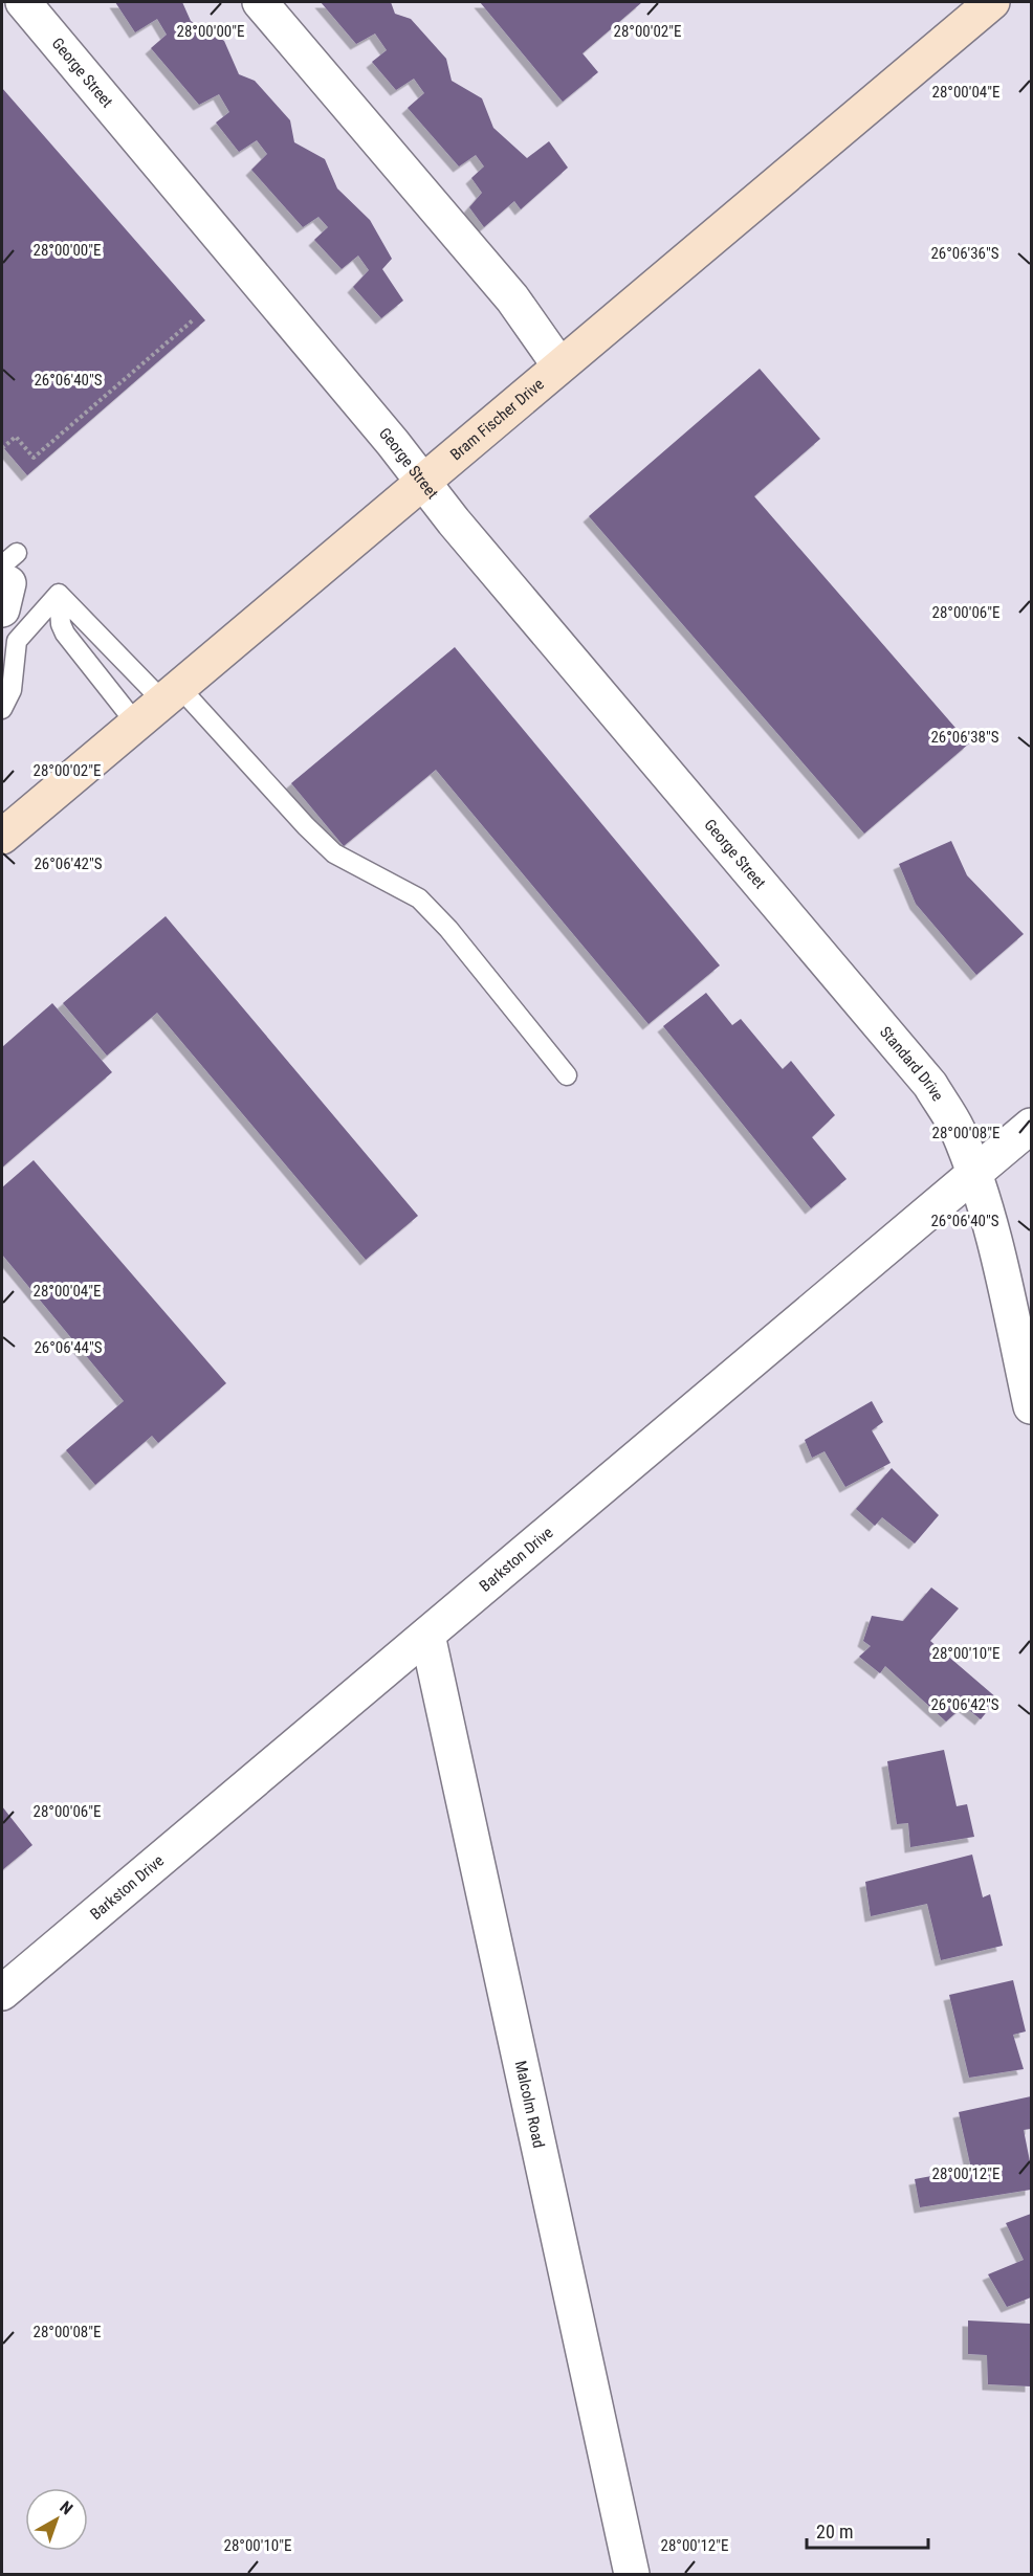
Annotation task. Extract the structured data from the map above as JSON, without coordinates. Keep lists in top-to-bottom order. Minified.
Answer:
{"streets":{"main road":["Bram Fischer Drive"],"street":["George Street","Standard Drive","Barkston Drive","Malcolm Road"]},"crossings":[["George Street","Bram Fischer Drive"],["George Street","Standard Drive"],["Standard Drive","Barkston Drive"],["Barkston Drive","Malcolm Road"]],"scale_bar":"20 m","north":"top right","coordinates":["28°00'00\"E","28°00'02\"E","28°00'04\"E","26°06'36\"S","26°06'40\"S","28°00'06\"E","26°06'38\"S","26°06'42\"S","28°00'08\"E","26°06'44\"S","28°00'10\"E","28°00'12\"E"]}
